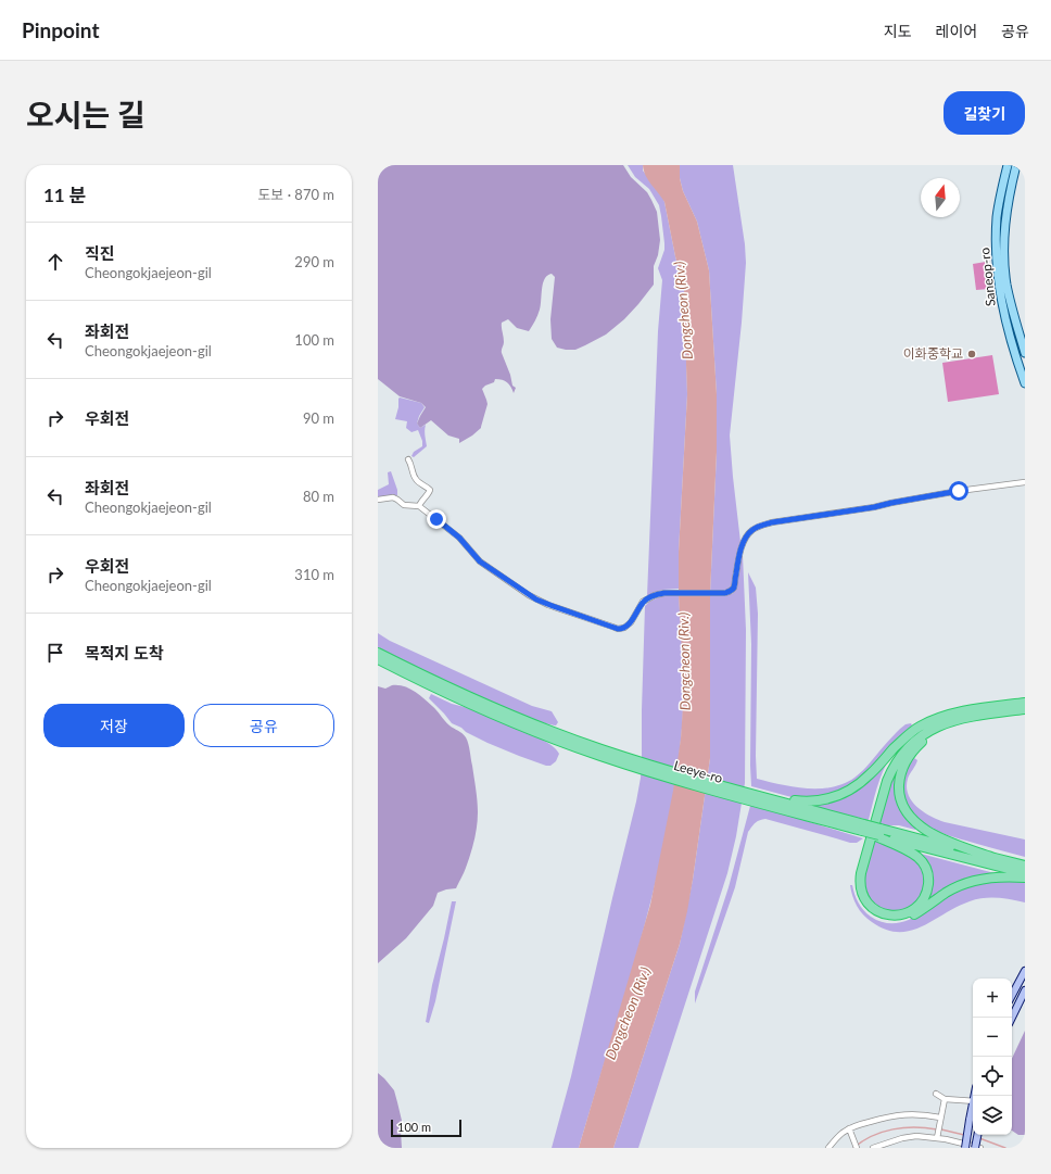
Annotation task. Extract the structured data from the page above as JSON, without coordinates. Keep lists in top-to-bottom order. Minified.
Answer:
{"streets":{"highway":["Leeye-ro"],"main road":["Saneop-ro"]},"water":["Dongcheon (Riv.)"],"places":["이화중학교"],"scale_bar":"100 m","north":"top","page":{"header":"Pinpoint","nav":["지도","레이어","공유"],"title":"오시는 길","buttons":["길찾기",["저장","공유"]],"heading":["11 분","도보 · 870 m"],"list":[["직진","Cheongokjaejeon-gil","290 m"],["좌회전","Cheongokjaejeon-gil","100 m"],["우회전","90 m"],["좌회전","Cheongokjaejeon-gil","80 m"],["우회전","Cheongokjaejeon-gil","310 m"],"목적지 도착"],"map_buttons":["+","−"],"scale":"100 m"}}
